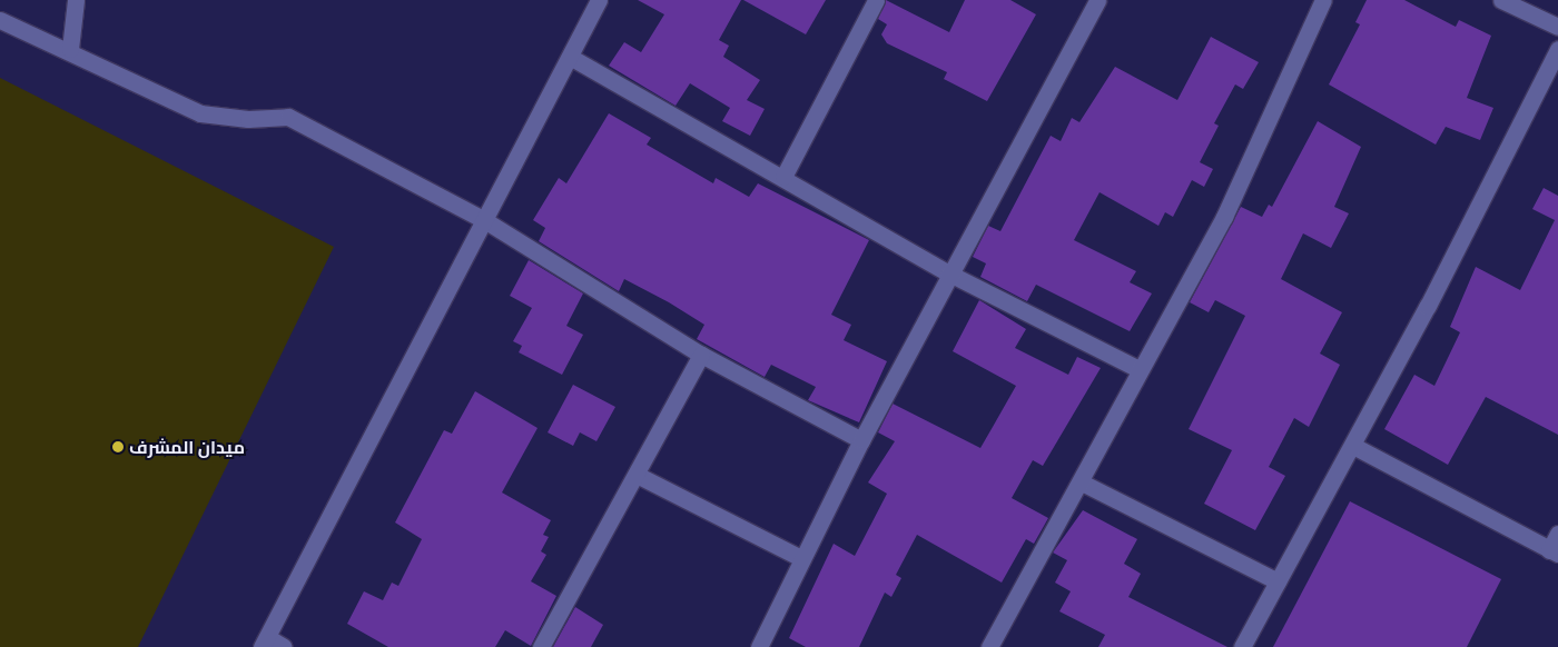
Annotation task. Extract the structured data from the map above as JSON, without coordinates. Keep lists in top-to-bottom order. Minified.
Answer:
{"places":["ميدان المشرف"]}
